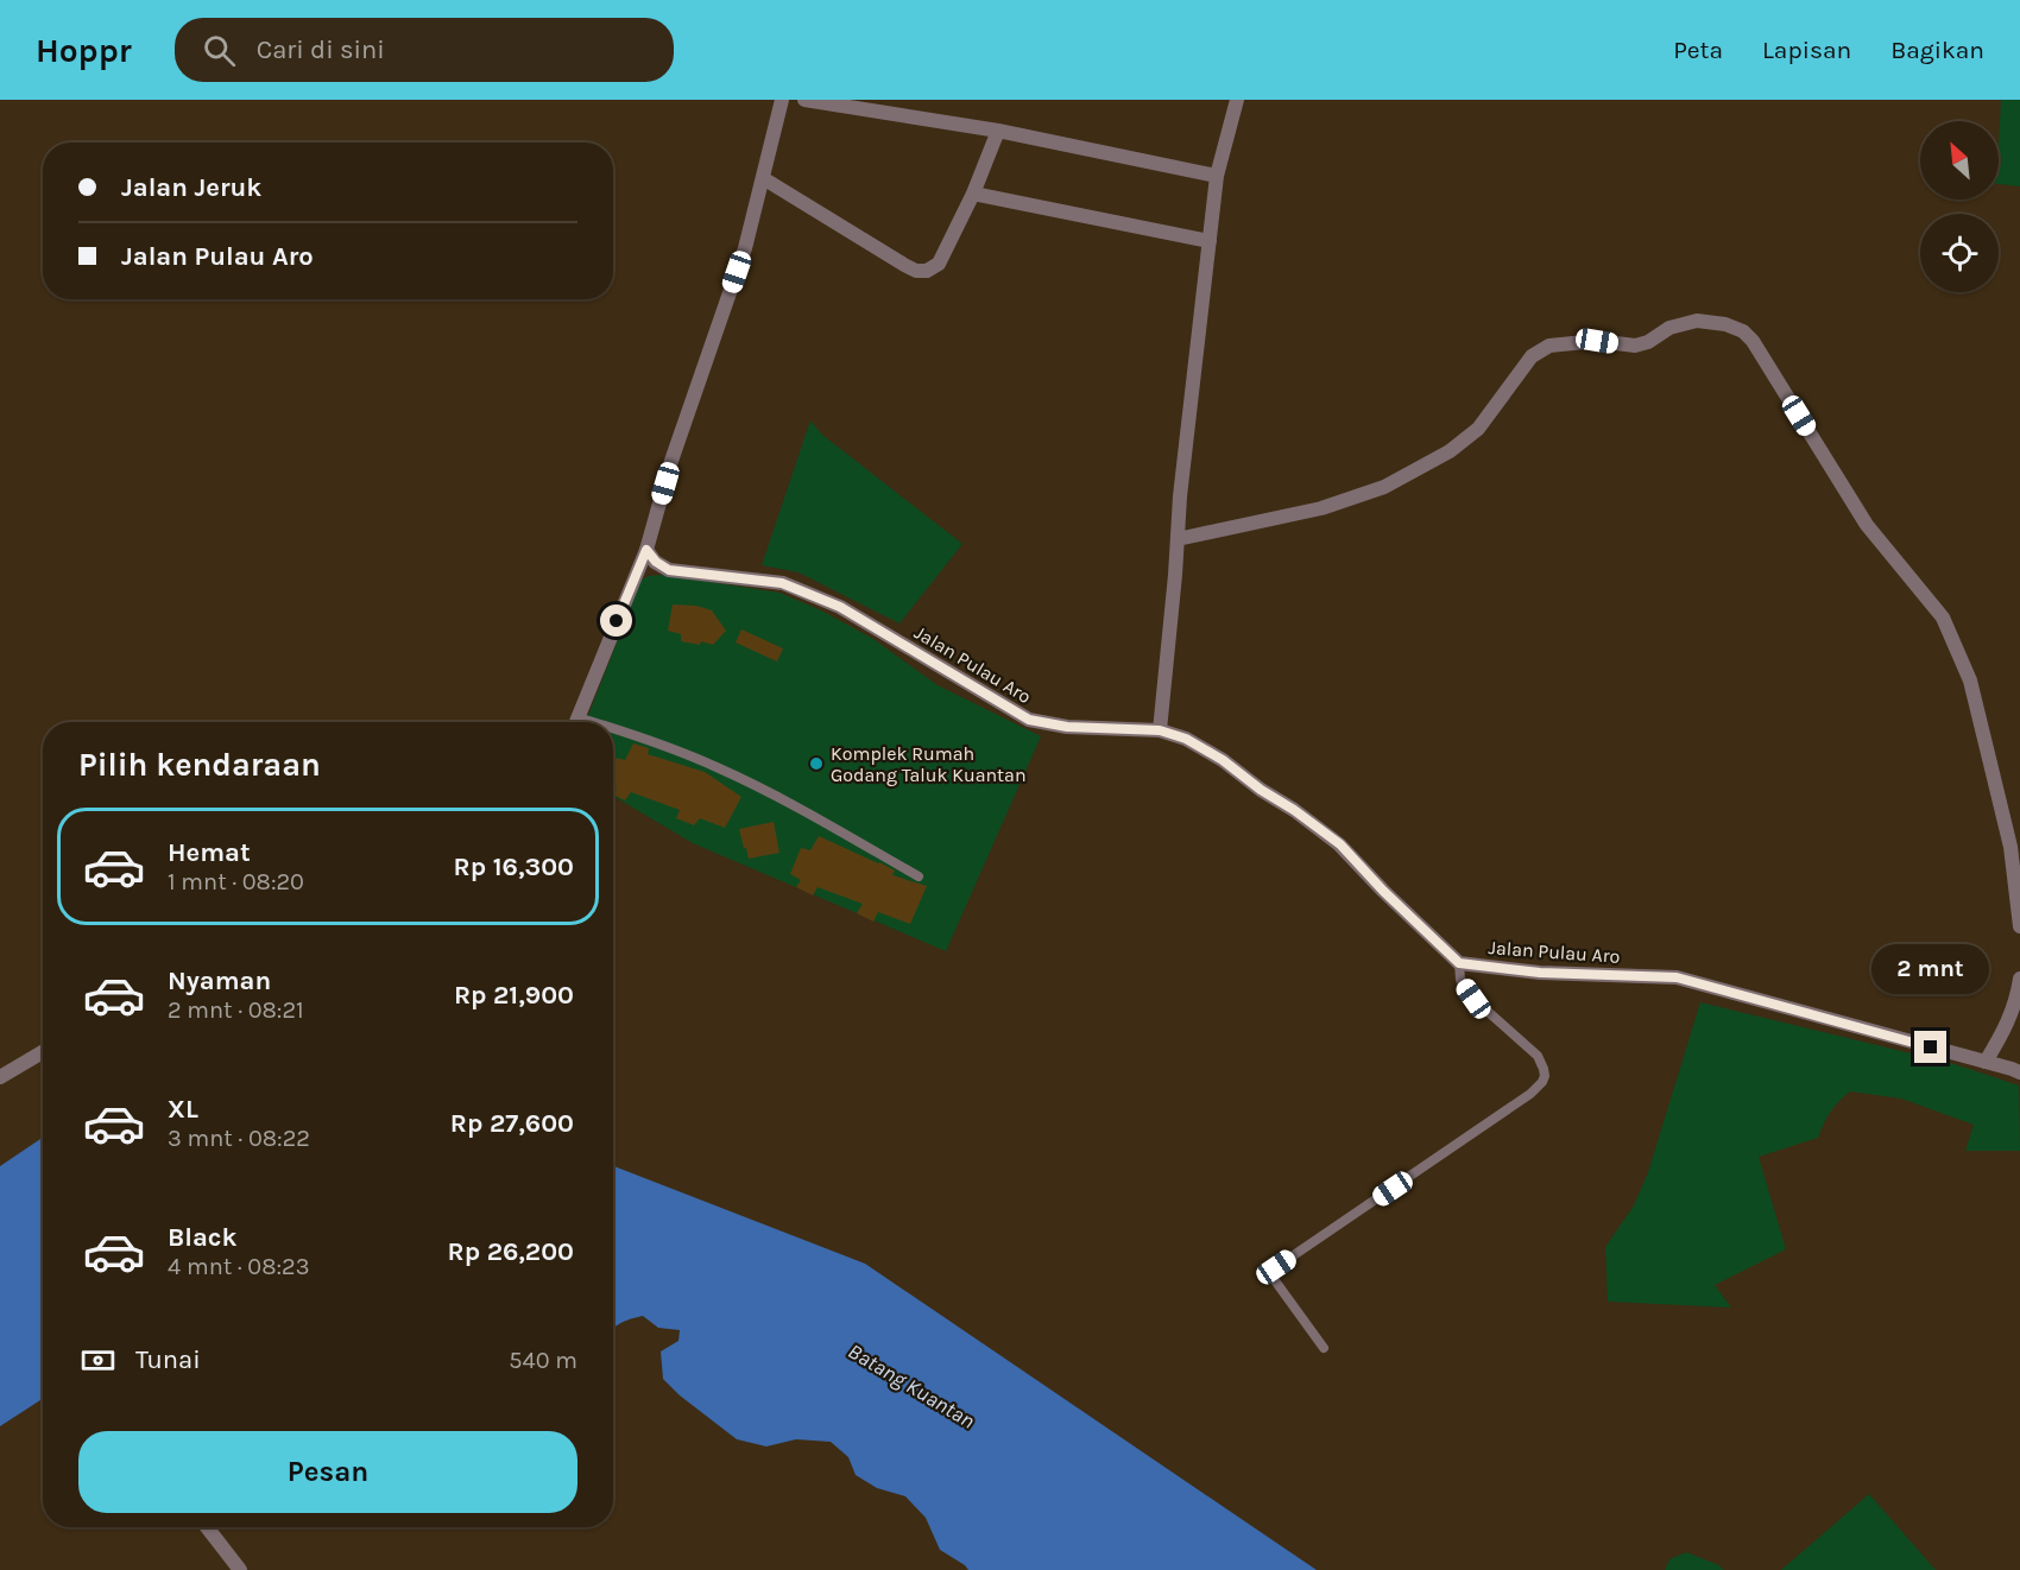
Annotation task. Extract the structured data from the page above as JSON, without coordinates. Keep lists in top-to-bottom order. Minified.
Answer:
{"streets":{"street":["Jalan Pulau Aro"]},"water":["Batang Kuantan"],"places":["Komplek Rumah Godang Taluk Kuantan"],"north":"top left","page":{"header":"Hoppr","search":"Cari di sini","nav":["Peta","Lapisan","Bagikan"],"banner":["Jalan Jeruk","Jalan Pulau Aro"],"heading":"Pilih kendaraan","list":[{"name":"Hemat","note":"1 mnt · 08:20","value":"Rp 16,300"},{"name":"Nyaman","note":"2 mnt · 08:21","value":"Rp 21,900"},{"name":"XL","note":"3 mnt · 08:22","value":"Rp 27,600"},{"name":"Black","note":"4 mnt · 08:23","value":"Rp 26,200"}],"bubble":"2 mnt","pay":["Tunai","540 m"],"buttons":"Pesan"}}
